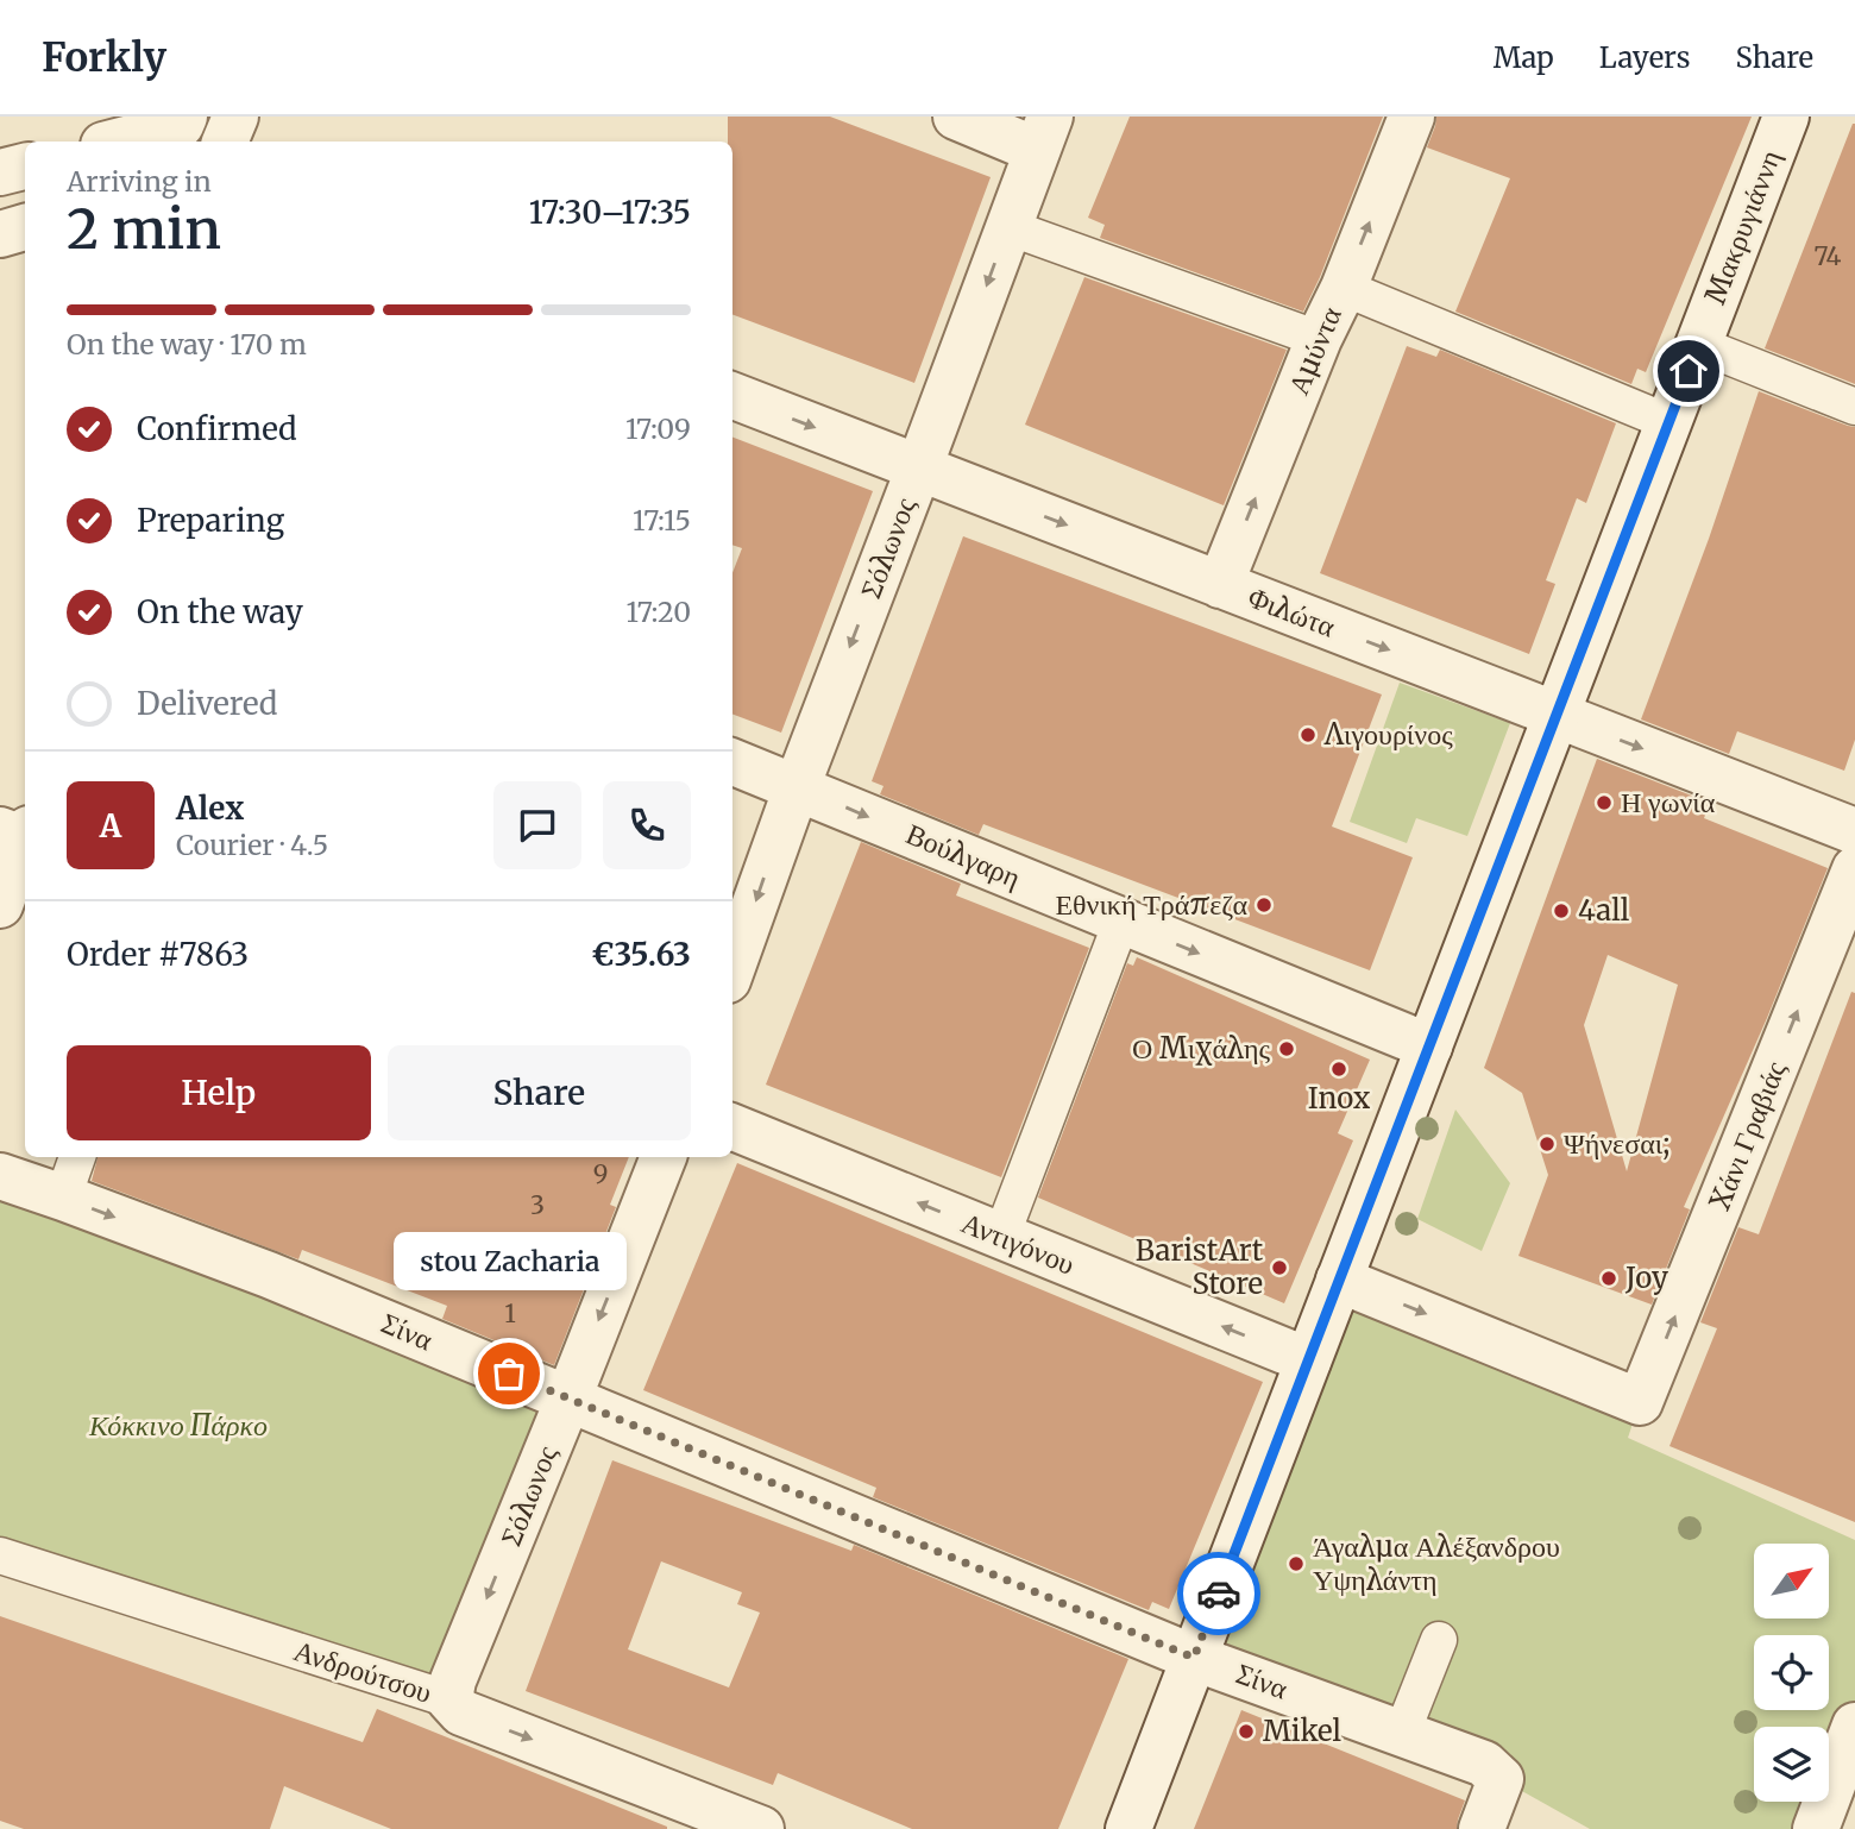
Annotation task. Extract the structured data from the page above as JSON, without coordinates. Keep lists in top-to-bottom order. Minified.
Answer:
{"streets":{"street":["Μακρυγιάννη","Αμύντα","Σόλωνος","Φιλώτα","Βούλγαρη","Χάνι Γραβιάς","Αντιγόνου","Σίνα","Ανδρούτσου"]},"crossings":[["Μακρυγιάννη","Φιλώτα"],["Μακρυγιάννη","Βούλγαρη"],["Μακρυγιάννη","Χάνι Γραβιάς"],["Μακρυγιάννη","Αντιγόνου"],["Μακρυγιάννη","Σίνα"],["Αμύντα","Φιλώτα"],["Σόλωνος","Φιλώτα"],["Σόλωνος","Βούλγαρη"],["Σόλωνος","Σίνα"],["Σόλωνος","Ανδρούτσου"]],"one_way":["Αμύντα","Σόλωνος","Βούλγαρη","Αντιγόνου","Ανδρούτσου"],"parks":["Κόκκινο Πάρκο"],"places":["Λιγουρίνος","Η γωνία","Εθνική Τράπεζα","4all","Ο Μιχάλης","Inox","Ψήνεσαι;","BaristArt Store","Joy","stou Zacharia","Άγαλμα Αλέξανδρου Υψηλάντη","Mikel"],"house_numbers":["74","9","3","1"],"north":"top right","page":{"header":"Forkly","nav":["Map","Layers","Share"],"heading":["2 min","Arriving in","17:30–17:35"],"panel":["Alex","Courier · 4.5","Order #7863","€35.63"],"bar":"On the way · 170 m","list":[["Confirmed","17:09"],["Preparing","17:15"],["On the way","17:20"],"Delivered"],"round":"A","buttons":["Help","Share"],"bubble":"stou Zacharia"}}
